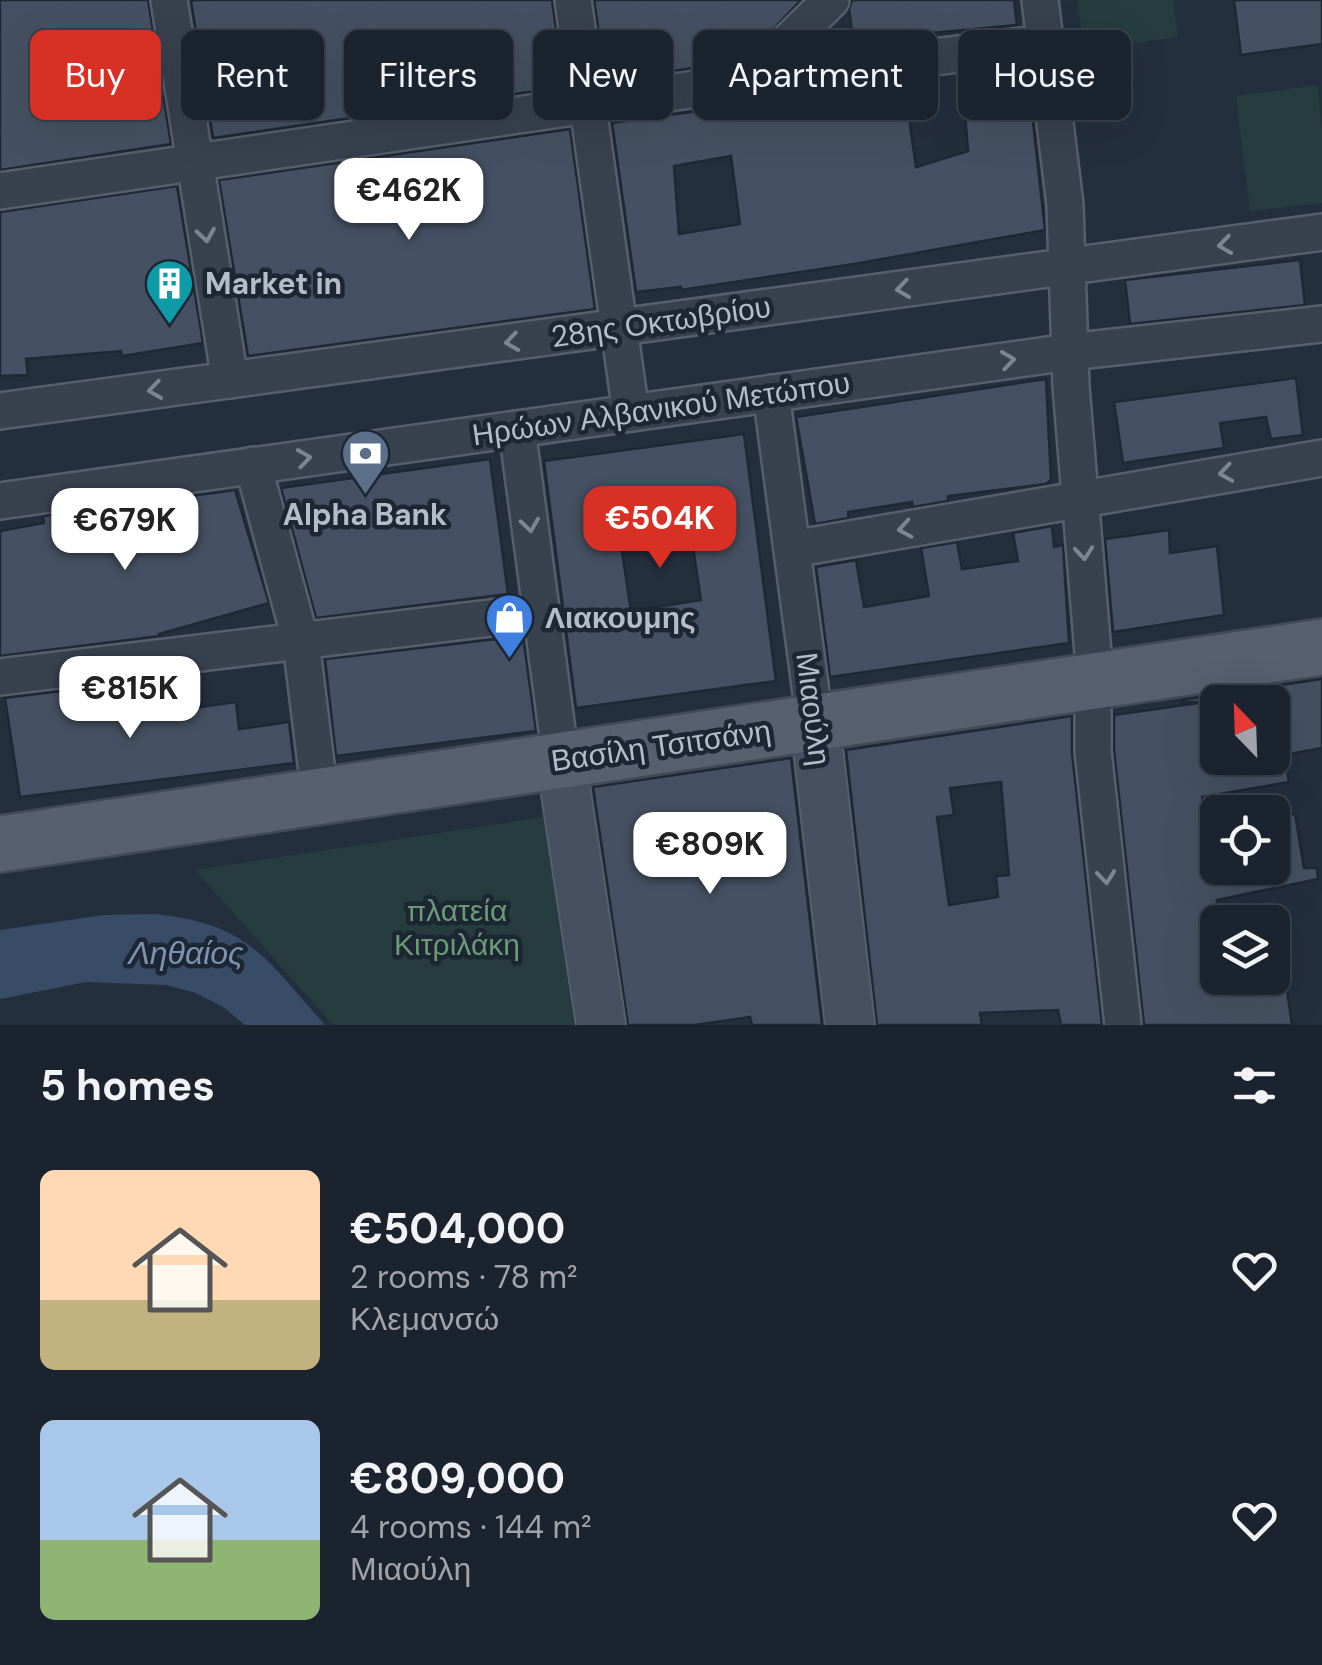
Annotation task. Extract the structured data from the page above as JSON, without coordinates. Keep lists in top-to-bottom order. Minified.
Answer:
{"streets":{"main road":["Βασίλη Τσιτσάνη"],"street":["28ης Οκτωβρίου","Ηρώων Αλβανικού Μετώπου","Μιαούλη"]},"crossings":[["Ηρώων Αλβανικού Μετώπου","Μιαούλη"],["Μιαούλη","Βασίλη Τσιτσάνη"]],"water":["Ληθαίος"],"parks":["πλατεία Κιτριλάκη"],"places":{"building":["Market in"],"bank":["Alpha Bank"],"shop":["Λιακουμης"]},"north":"top left","page":{"chip":["Buy","Rent","Filters","New","Apartment","House"],"price":["€462K","€504K","€679K","€815K","€809K"],"heading":"5 homes","list":[{"name":"€504,000","note":"2 rooms · 78 m² · Κλεμανσώ"},{"name":"€809,000","note":"4 rooms · 144 m² · Μιαούλη"}]}}
